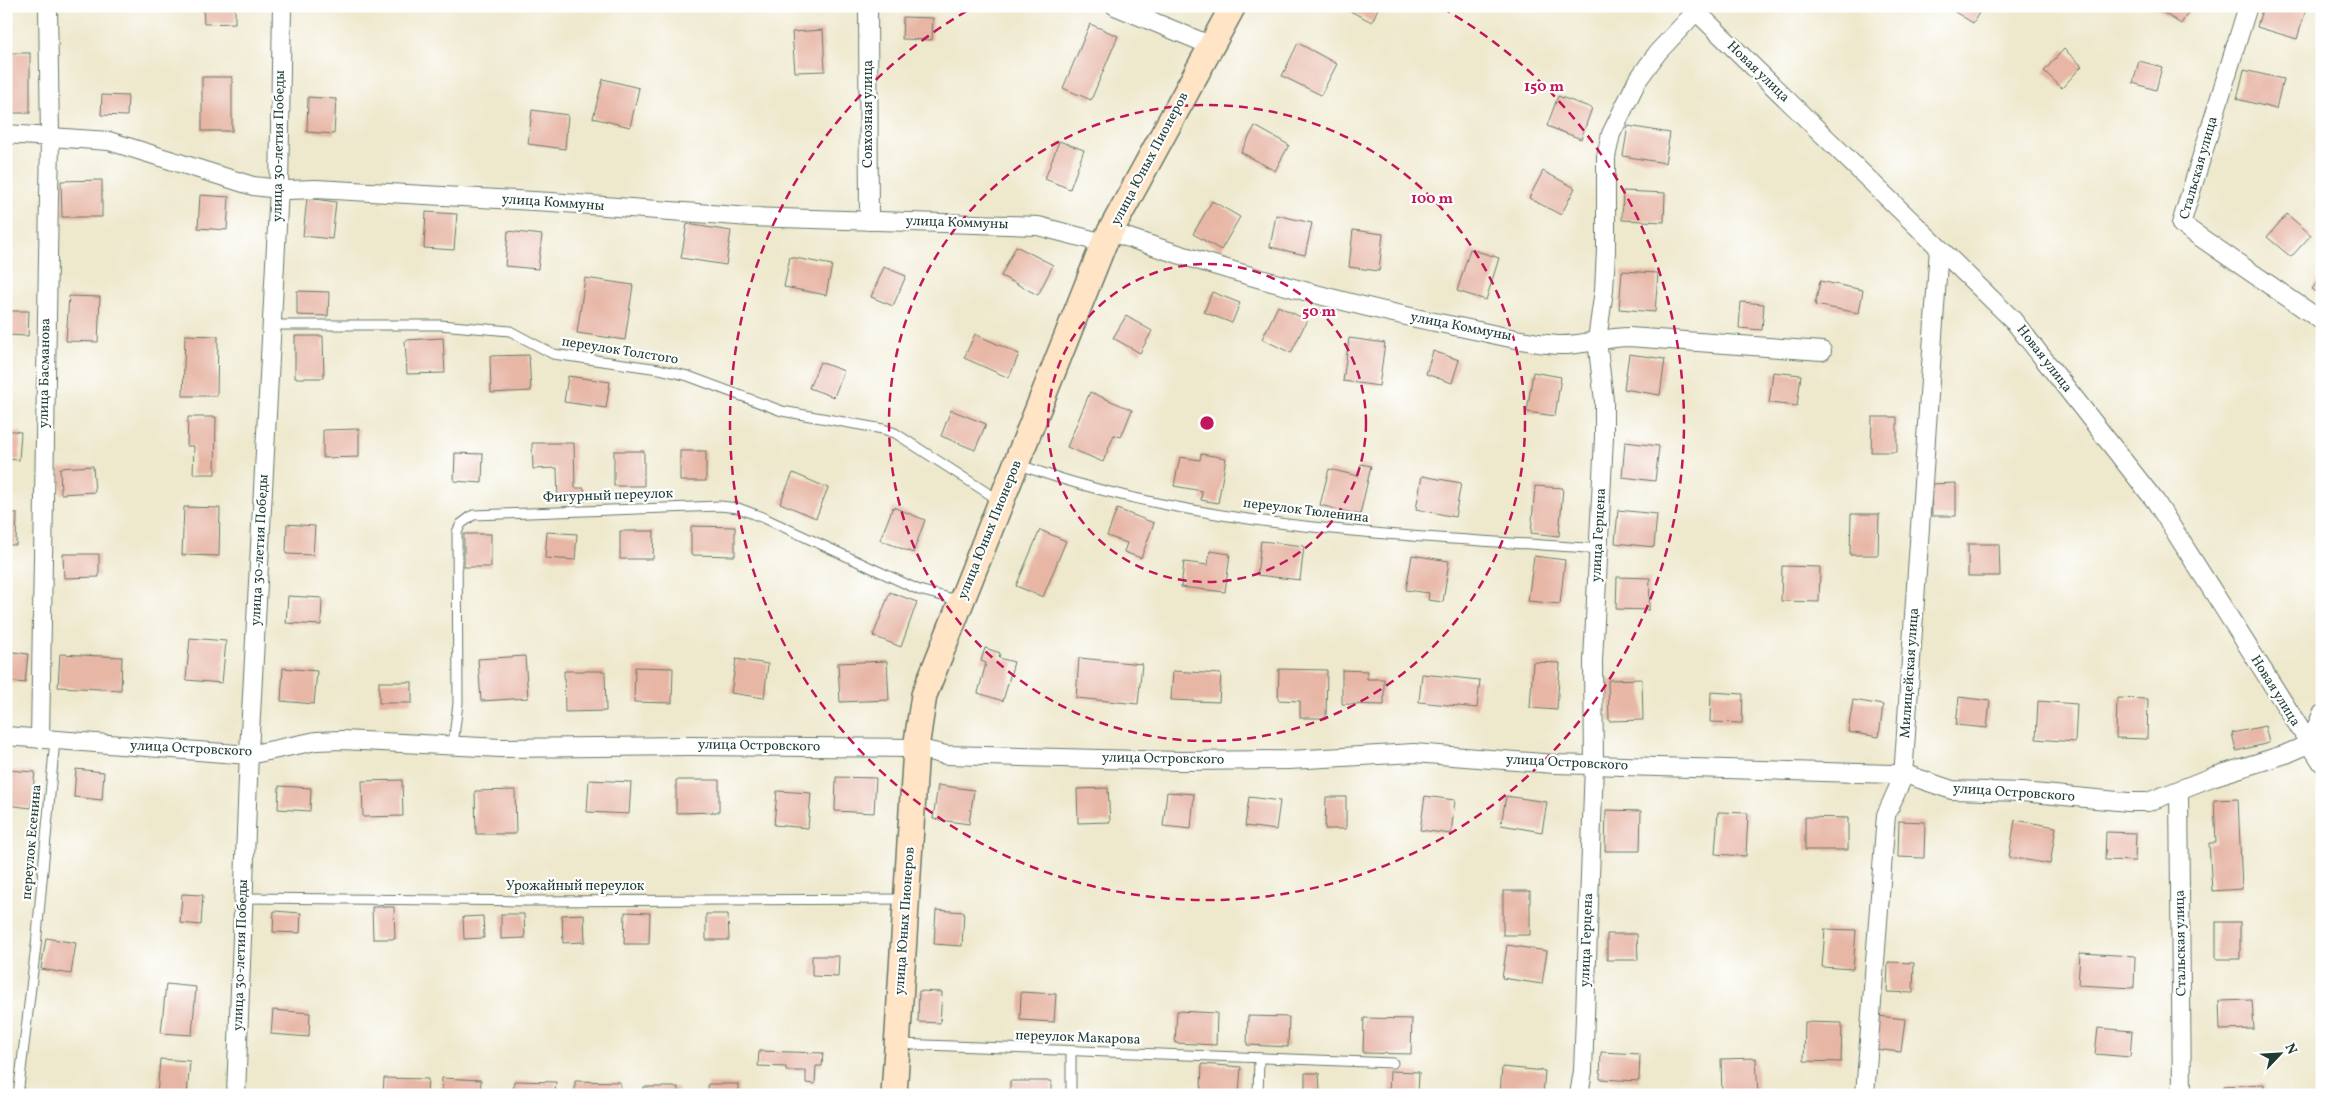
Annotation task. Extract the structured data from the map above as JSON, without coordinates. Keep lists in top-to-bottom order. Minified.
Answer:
{"streets":{"main road":["улица Юных Пионеров"],"street":["Новая улица","Совхозная улица","улица 30-летия Победы","Стальская улица","улица Коммуны","улица Басманова","улица Герцена","Милицейская улица","улица Островского"],"lane":["переулок Толстого","Фигурный переулок","переулок Тюленина","переулок Есенина","Урожайный переулок","переулок Макарова"]},"crossings":[["Новая улица","улица Герцена"],["Новая улица","Милицейская улица"],["Новая улица","улица Островского"],["Совхозная улица","улица Коммуны"],["улица 30-летия Победы","улица Коммуны"],["улица 30-летия Победы","переулок Толстого"],["улица 30-летия Победы","улица Островского"],["улица 30-летия Победы","Урожайный переулок"],["улица Юных Пионеров","улица Коммуны"],["улица Юных Пионеров","переулок Толстого"],["улица Юных Пионеров","Фигурный переулок"],["улица Юных Пионеров","переулок Тюленина"],["улица Юных Пионеров","улица Островского"],["улица Юных Пионеров","Урожайный переулок"],["улица Юных Пионеров","переулок Макарова"],["Стальская улица","улица Островского"],["улица Коммуны","улица Басманова"],["улица Коммуны","улица Герцена"],["улица Басманова","улица Островского"],["улица Басманова","переулок Есенина"],["Фигурный переулок","улица Островского"],["переулок Тюленина","улица Герцена"],["улица Герцена","улица Островского"],["Милицейская улица","улица Островского"],["улица Островского","переулок Есенина"]],"north":"top right","rings":["150 m","100 m","50 m"]}
